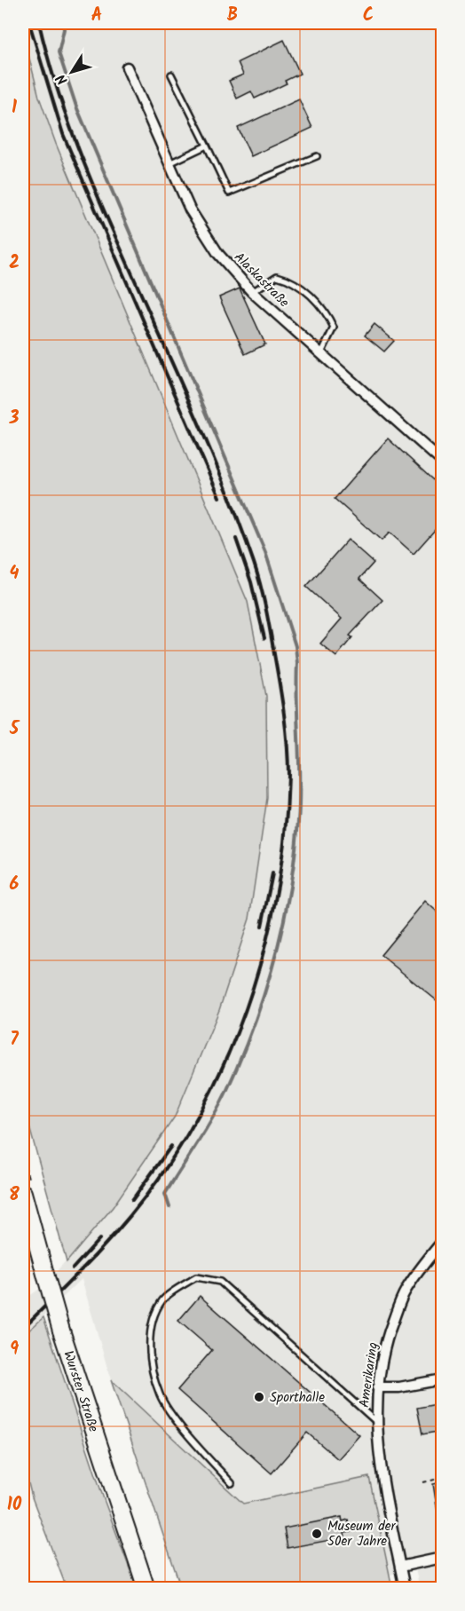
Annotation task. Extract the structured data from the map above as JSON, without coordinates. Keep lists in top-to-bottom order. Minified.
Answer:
{"streets":{"main road":["Wurster Straße"],"street":["Alaskastraße","Amerikaring"]},"places":["Sporthalle","Museum der 50er Jahre"],"north":"bottom left","grid":{"columns":["A","B","C"],"rows":["1","2","3","4","5","6","7","8","9","10"]}}
